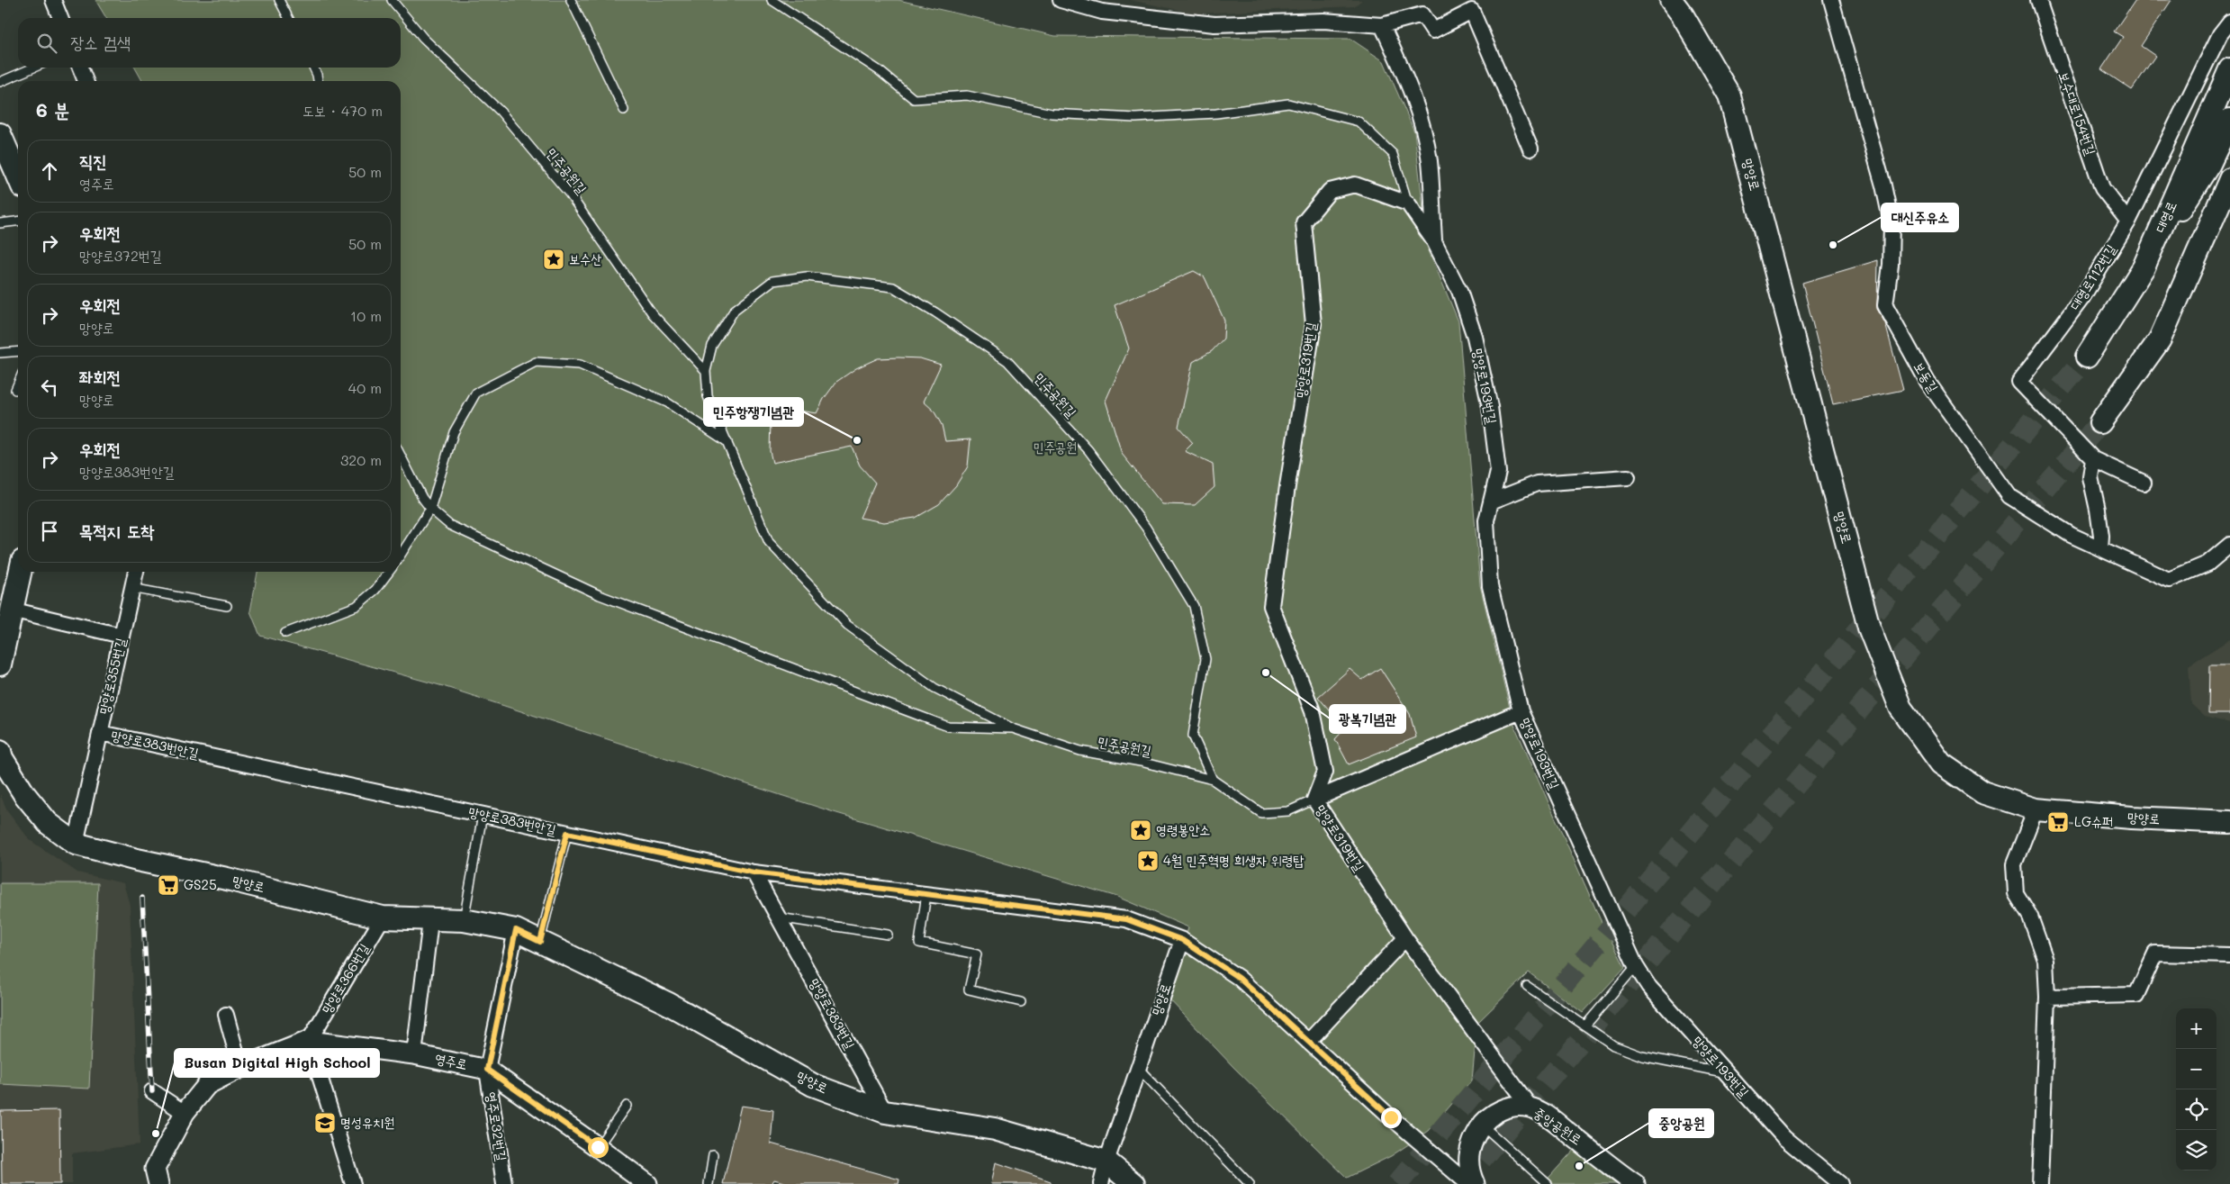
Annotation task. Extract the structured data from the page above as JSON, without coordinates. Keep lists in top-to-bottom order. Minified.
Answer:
{"streets":{"main road":["망양로","대영로"],"street":["보수대로154번길","대영로112번길","망양로319번길","보동길","망양로193번길","망양로355번길","망양로383번안길","망양로366번길","망양로383번길","영주로","영주로32번길","중앙공원로"],"lane":["민주공원길"]},"crossings":[["보수대로154번길","대영로112번길"],["민주공원길","망양로319번길"],["망양로","망양로355번길"],["망양로","망양로383번안길"],["망양로","망양로366번길"],["망양로","망양로383번길"],["망양로319번길","중앙공원로"],["망양로355번길","망양로383번안길"],["망양로383번안길","망양로383번길"],["망양로366번길","영주로"],["영주로","영주로32번길"]],"parks":["민주공원"],"places":{"other":["대신주유소","민주항쟁기념관","광복기념관","Busan Digital High School","중앙공원"],"place":["보수산","영령봉안소","4월 민주혁명 희생자 위령탑"],"supermarket":["LG슈퍼","GS25"],"school or university":["명성유치원"]},"page":{"search":"장소 검색","heading":["6 분","도보 · 470 m"],"list":[["직진","영주로","50 m"],["우회전","망양로372번길","50 m"],["우회전","망양로","10 m"],["좌회전","망양로","40 m"],["우회전","망양로383번안길","320 m"],"목적지 도착"],"map_buttons":["+","−"]}}
